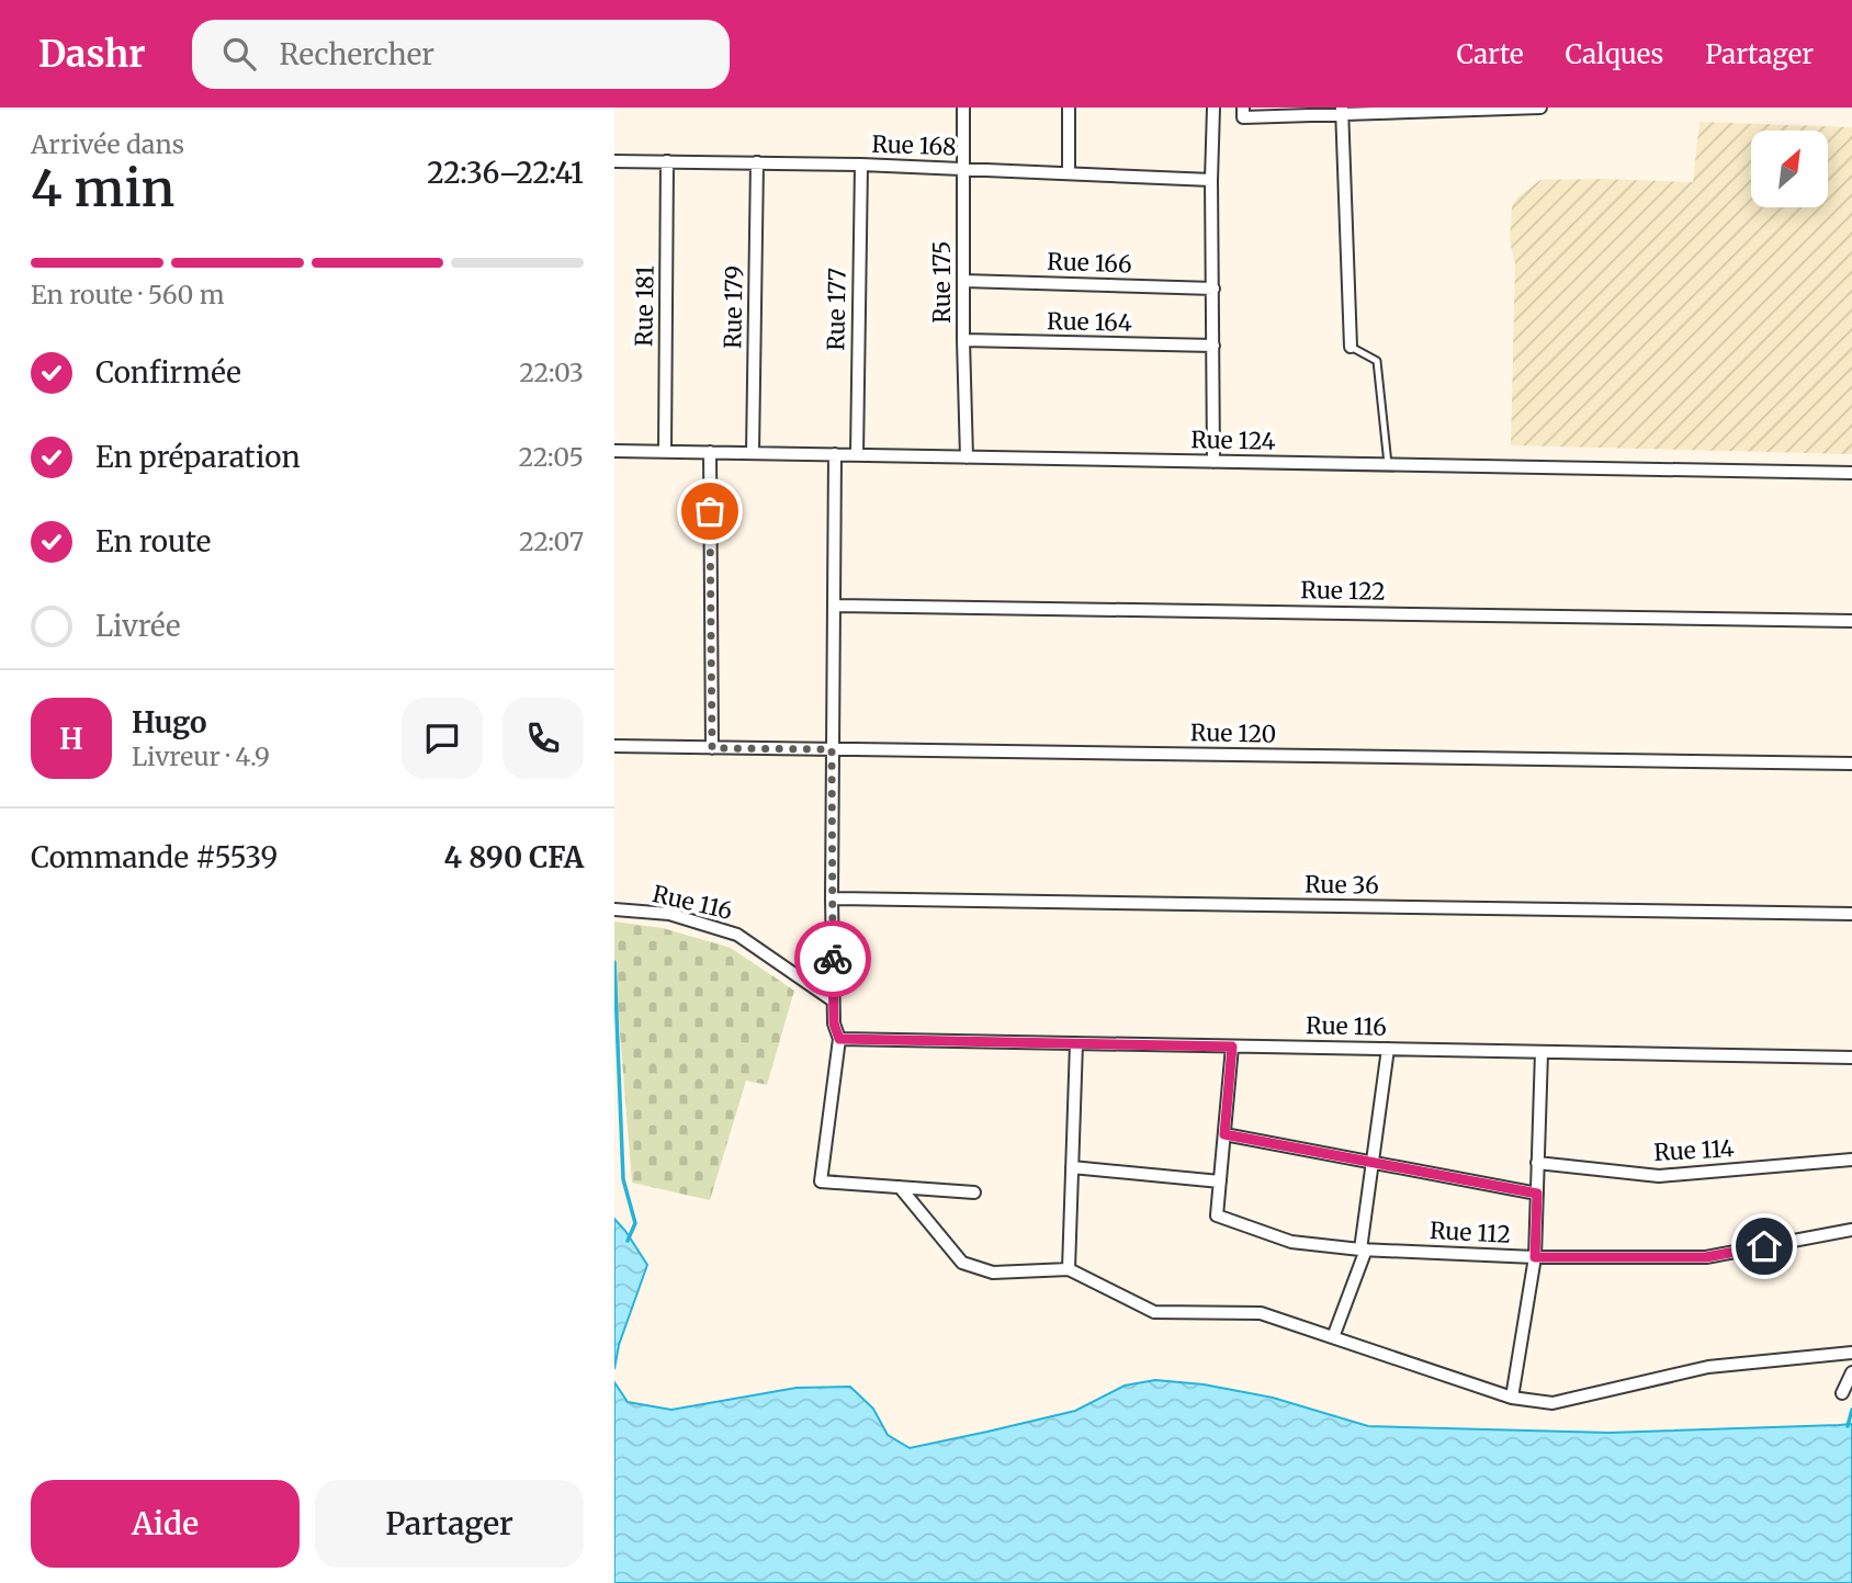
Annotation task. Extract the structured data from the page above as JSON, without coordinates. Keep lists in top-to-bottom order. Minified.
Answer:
{"streets":{"street":["Rue 168","Rue 166","Rue 175","Rue 181","Rue 179","Rue 177","Rue 164","Rue 124","Rue 122","Rue 120","Rue 36","Rue 116","Rue 114","Rue 112"]},"crossings":[["Rue 168","Rue 175"],["Rue 168","Rue 181"],["Rue 168","Rue 179"],["Rue 168","Rue 177"],["Rue 166","Rue 175"],["Rue 175","Rue 164"],["Rue 175","Rue 124"],["Rue 181","Rue 124"],["Rue 179","Rue 124"],["Rue 177","Rue 124"],["Rue 116","Rue 112"]],"north":"top right","page":{"header":"Dashr","search":"Rechercher","nav":["Carte","Calques","Partager"],"heading":["4 min","Arrivée dans","22:36–22:41"],"panel":["Hugo","Livreur · 4.9","Commande #5539","4 890 CFA"],"bar":"En route · 560 m","list":[["Confirmée","22:03"],["En préparation","22:05"],["En route","22:07"],"Livrée"],"round":"H","buttons":["Aide","Partager"]}}
